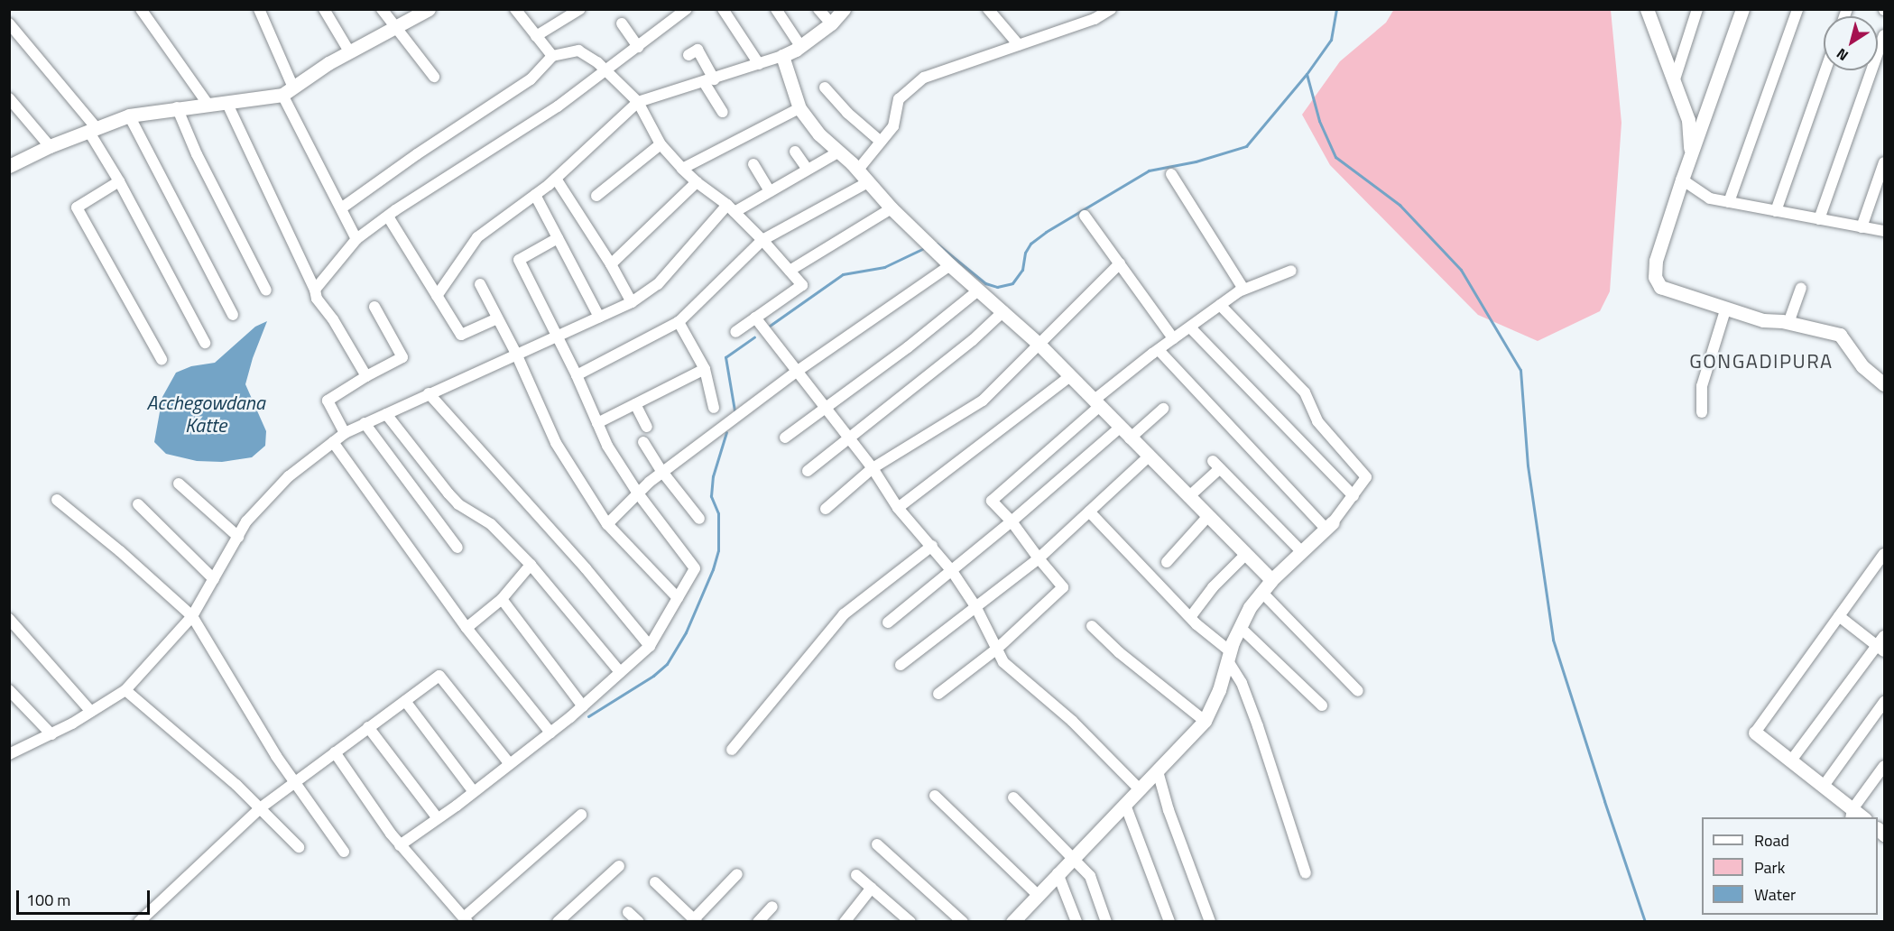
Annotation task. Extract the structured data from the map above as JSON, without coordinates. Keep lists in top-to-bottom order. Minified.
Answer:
{"districts":["GONGADIPURA"],"water":["Acchegowdana Katte"],"legend":["Road","Park","Water"],"scale_bar":"100 m","north":"bottom left"}
